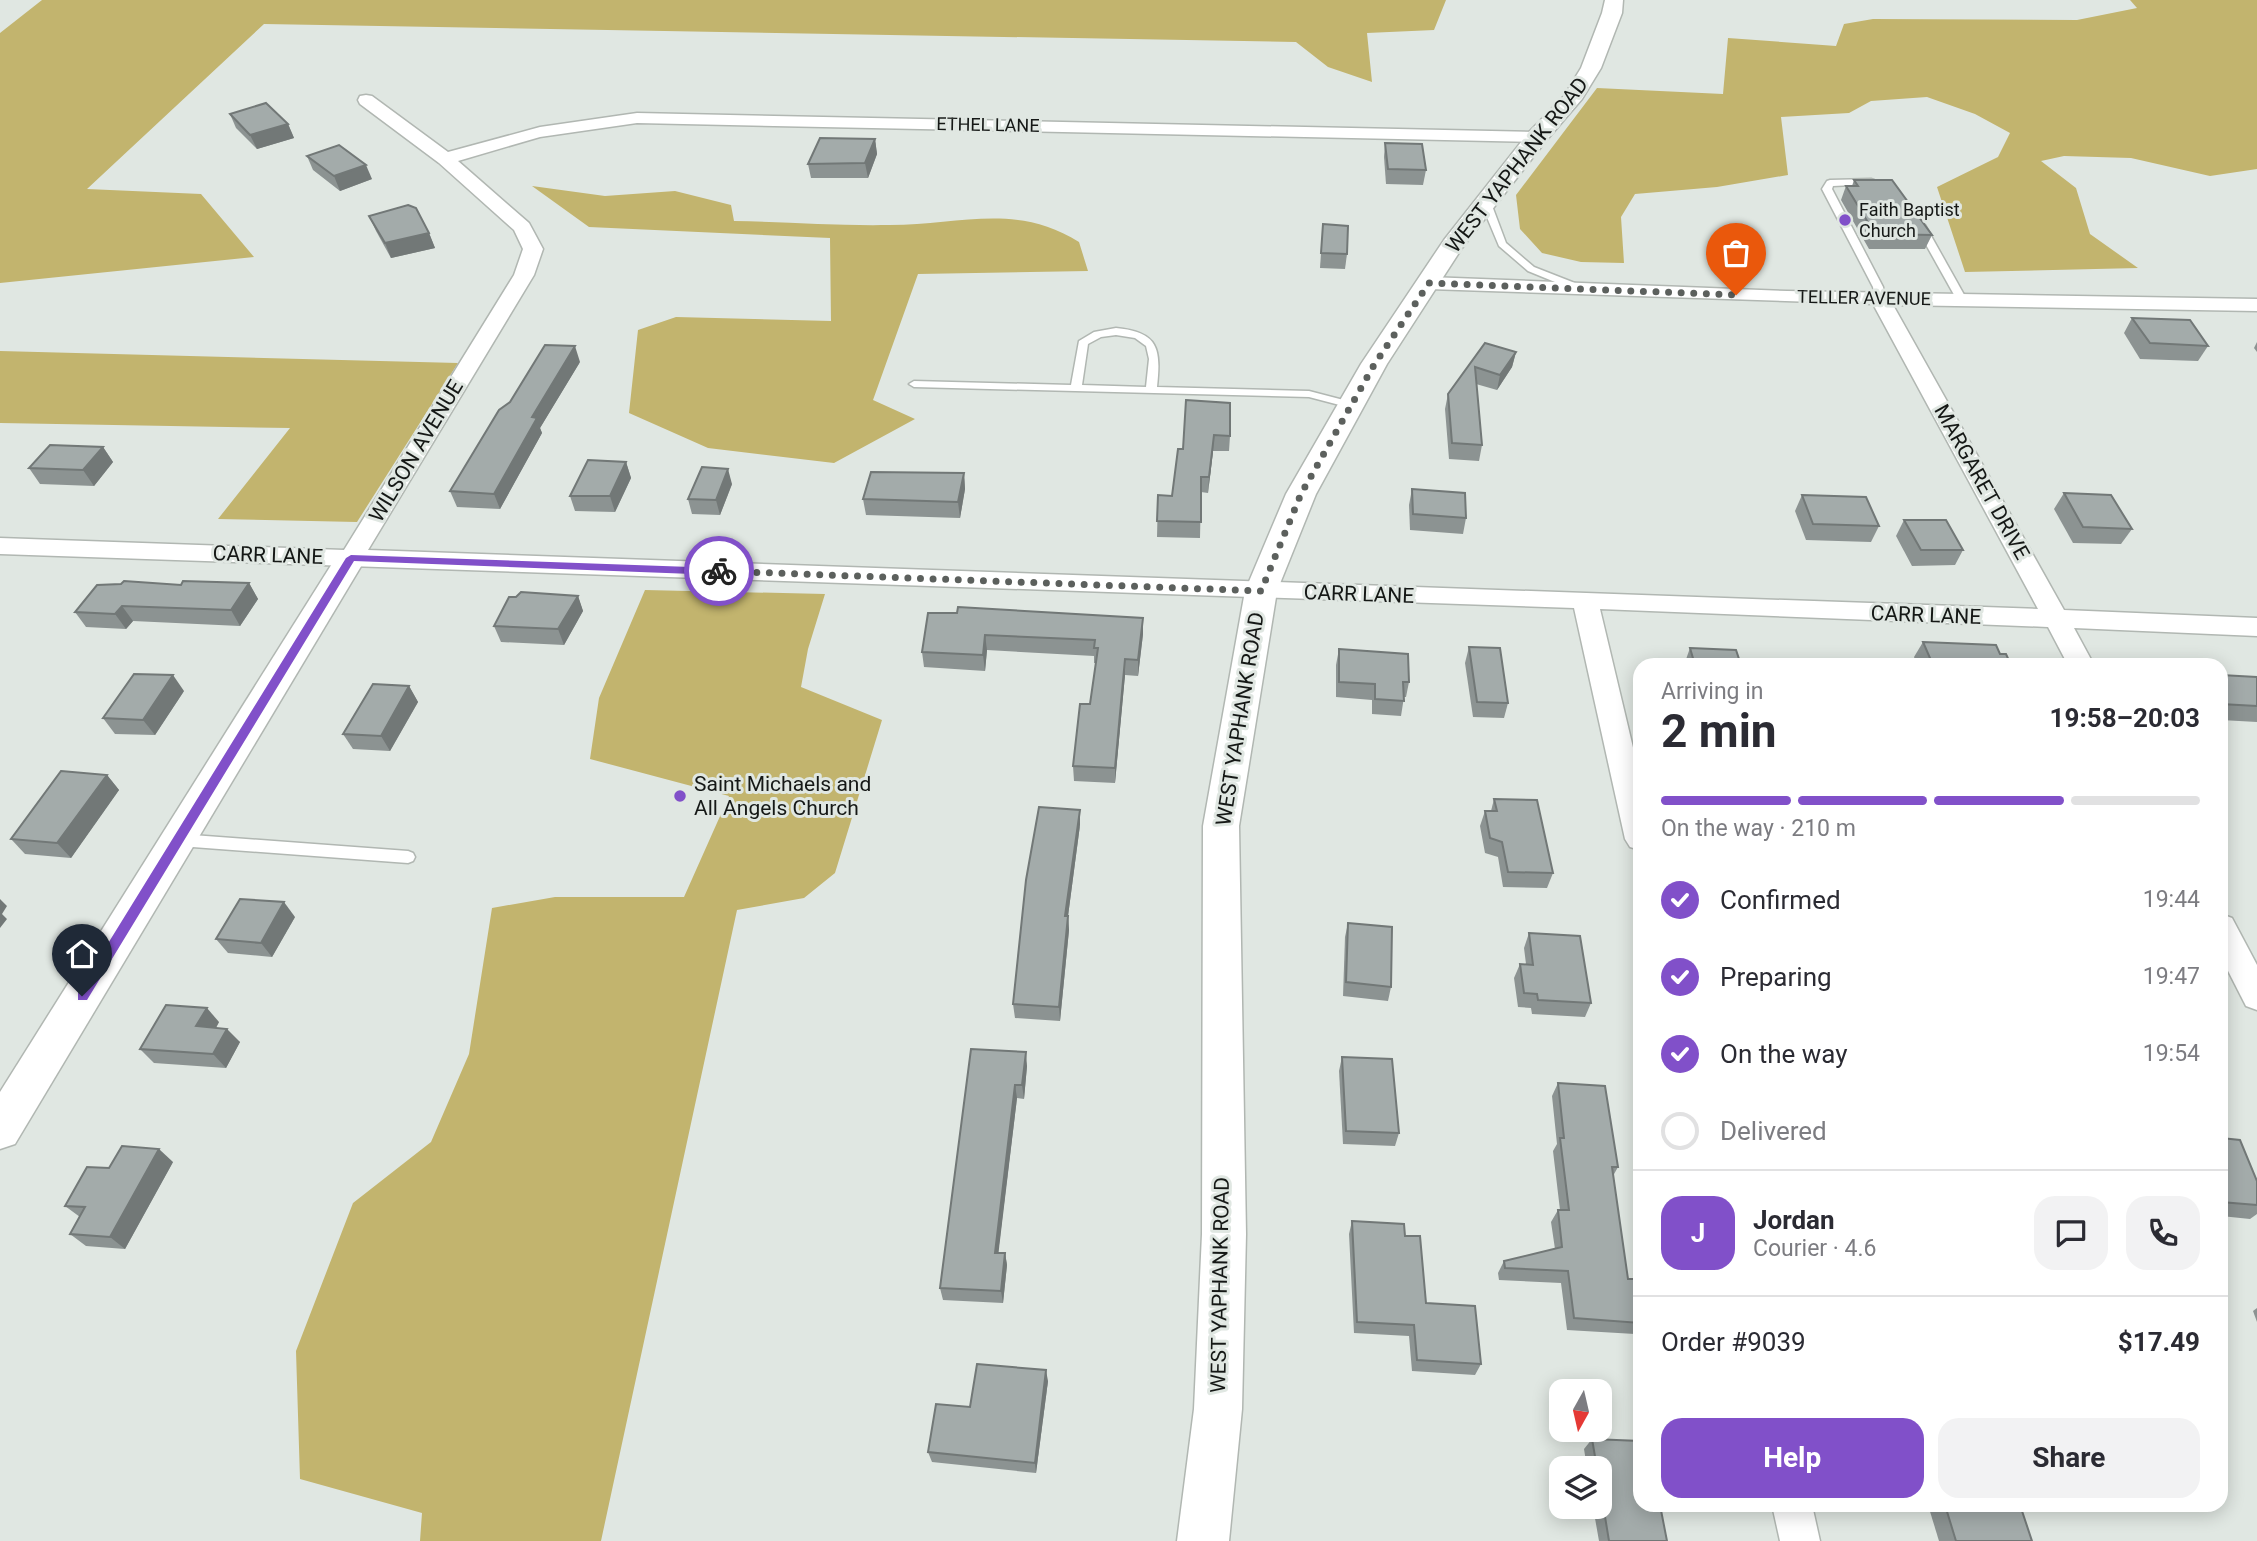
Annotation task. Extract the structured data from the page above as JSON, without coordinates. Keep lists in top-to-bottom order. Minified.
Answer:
{"streets":{"street":["ETHEL LANE","WEST YAPHANK ROAD","TELLER AVENUE","WILSON AVENUE","MARGARET DRIVE","CARR LANE"]},"crossings":[["ETHEL LANE","WEST YAPHANK ROAD"],["ETHEL LANE","WILSON AVENUE"],["WEST YAPHANK ROAD","TELLER AVENUE"],["WEST YAPHANK ROAD","CARR LANE"],["TELLER AVENUE","MARGARET DRIVE"],["WILSON AVENUE","CARR LANE"],["MARGARET DRIVE","CARR LANE"]],"places":["Faith Baptist Church","Saint Michaels and All Angels Church"],"north":"bottom","page":{"heading":["2 min","Arriving in","19:58–20:03"],"panel":["Jordan","Courier · 4.6","Order #9039","$17.49"],"bar":"On the way · 210 m","list":[["Confirmed","19:44"],["Preparing","19:47"],["On the way","19:54"],"Delivered"],"round":"J","buttons":["Help","Share"]}}
